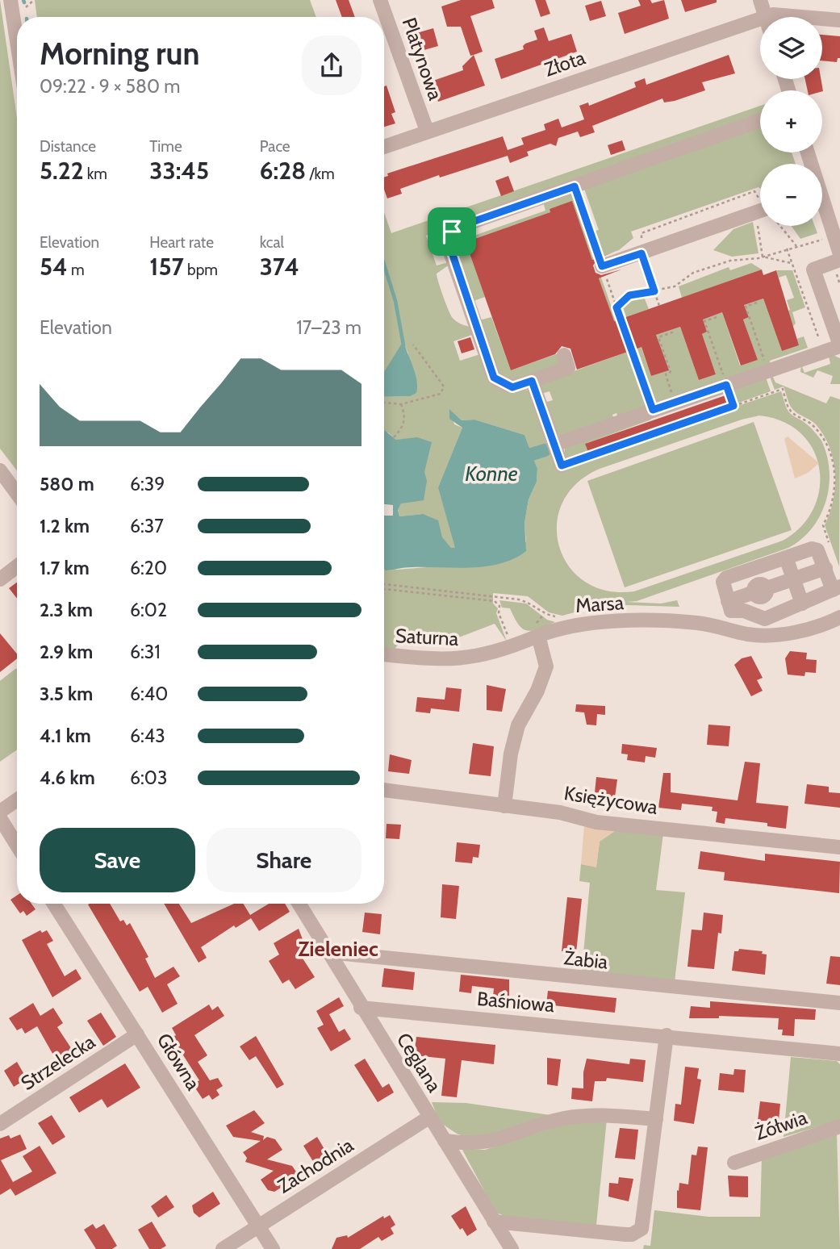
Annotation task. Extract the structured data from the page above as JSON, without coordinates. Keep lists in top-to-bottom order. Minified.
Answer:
{"streets":{"street":["Platynowa","Złota","Marsa","Saturna","Księżycowa","Żabia","Baśniowa","Główna","Strzelecka","Ceglana","Żółwia","Zachodnia"]},"crossings":[["Platynowa","Złota"],["Marsa","Saturna"],["Żabia","Ceglana"],["Baśniowa","Ceglana"],["Główna","Strzelecka"],["Główna","Zachodnia"],["Ceglana","Zachodnia"]],"districts":["Zieleniec"],"water":["Konne"],"page":{"map_buttons":["+","−"],"heading":["Morning run","09:22 · 9 × 580 m"],"stats":[["Distance","5.22 km"],["Time","33:45"],["Pace","6:28 /km"],["Elevation","54 m"],["Heart rate","157 bpm"],["kcal","374"]],"chart":["Elevation","17–23 m"],"list":[{"name":"580 m","note":"6:39"},{"name":"1.2 km","note":"6:37"},{"name":"1.7 km","note":"6:20"},{"name":"2.3 km","note":"6:02"},{"name":"2.9 km","note":"6:31"},{"name":"3.5 km","note":"6:40"},{"name":"4.1 km","note":"6:43"},{"name":"4.6 km","note":"6:03"}],"buttons":["Save","Share"]}}
